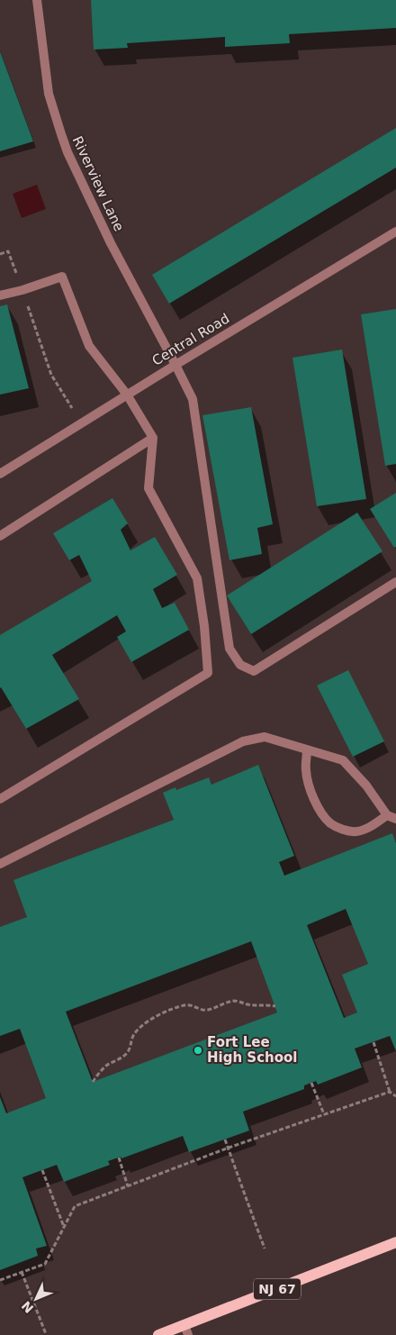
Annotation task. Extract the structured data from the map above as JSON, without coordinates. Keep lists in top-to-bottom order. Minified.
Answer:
{"streets":{"main road":["NJ 67"],"street":["Riverview Lane","Central Road"]},"crossings":[["Riverview Lane","Central Road"]],"places":["Fort Lee High School"],"north":"bottom left"}
